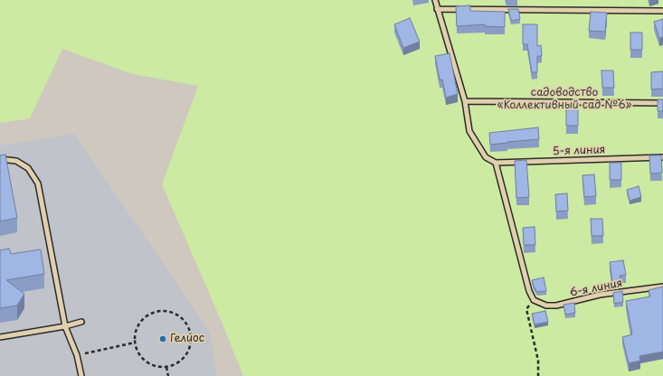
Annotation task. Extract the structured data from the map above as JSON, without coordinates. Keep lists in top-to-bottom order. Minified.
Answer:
{"streets":{"lane":["5-я линия","6-я линия"]},"parks":["садоводство «Коллективный сад №6»"],"places":["Гелиос"]}
